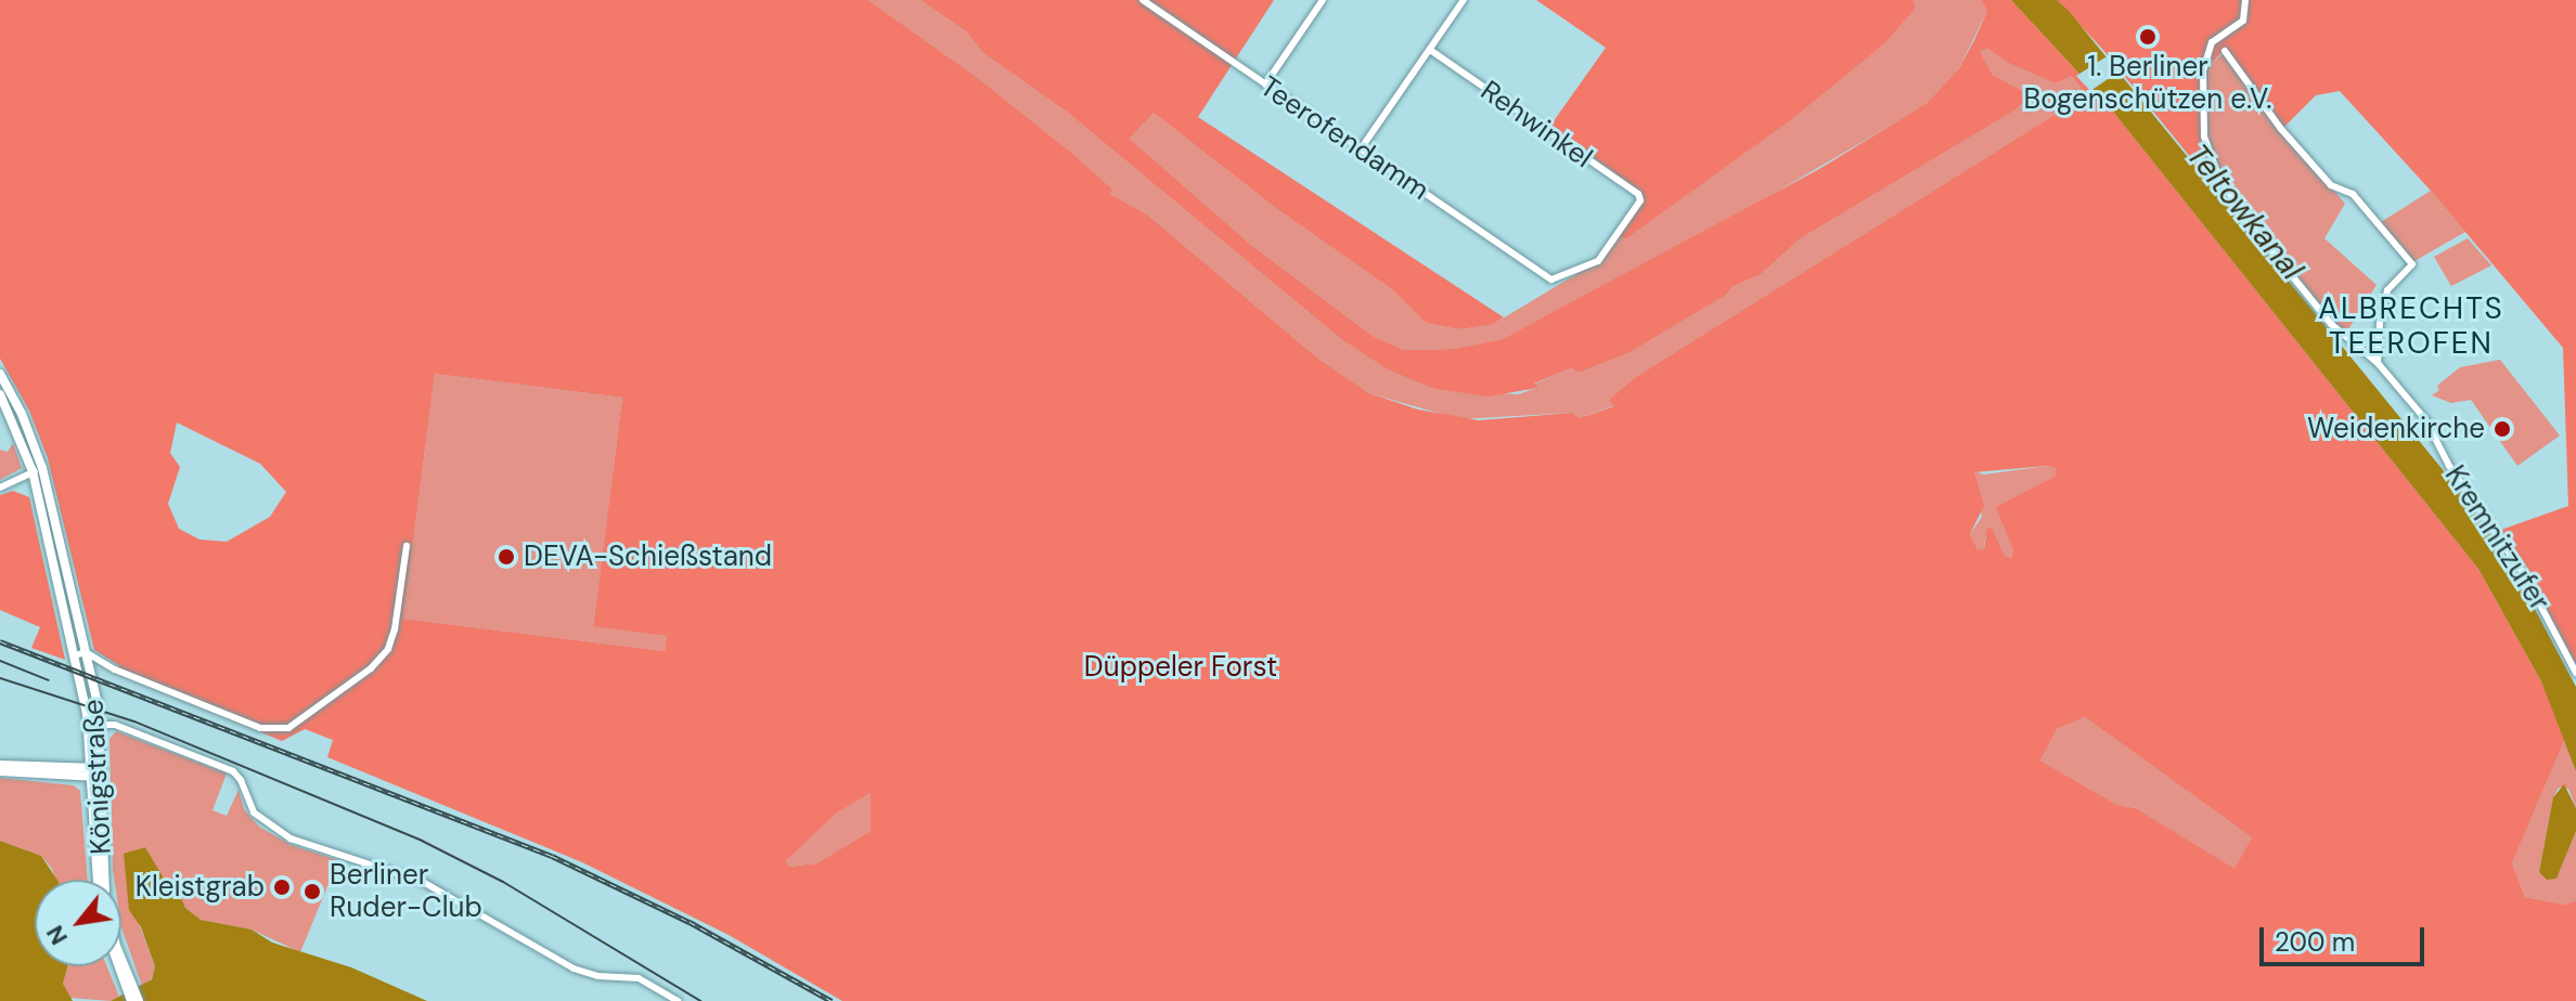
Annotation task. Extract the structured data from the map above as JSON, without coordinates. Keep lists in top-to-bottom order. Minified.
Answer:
{"streets":{"main road":["Königstraße"],"street":["Rehwinkel","Teerofendamm","Kremnitzufer"]},"crossings":[["Rehwinkel","Teerofendamm"]],"districts":["ALBRECHTS TEEROFEN"],"water":["Teltowkanal"],"parks":["Düppeler Forst"],"places":["1. Berliner Bogenschützen e.V.","Weidenkirche","DEVA-Schießstand","Kleistgrab","Berliner Ruder-Club"],"scale_bar":"200 m","north":"bottom left"}
